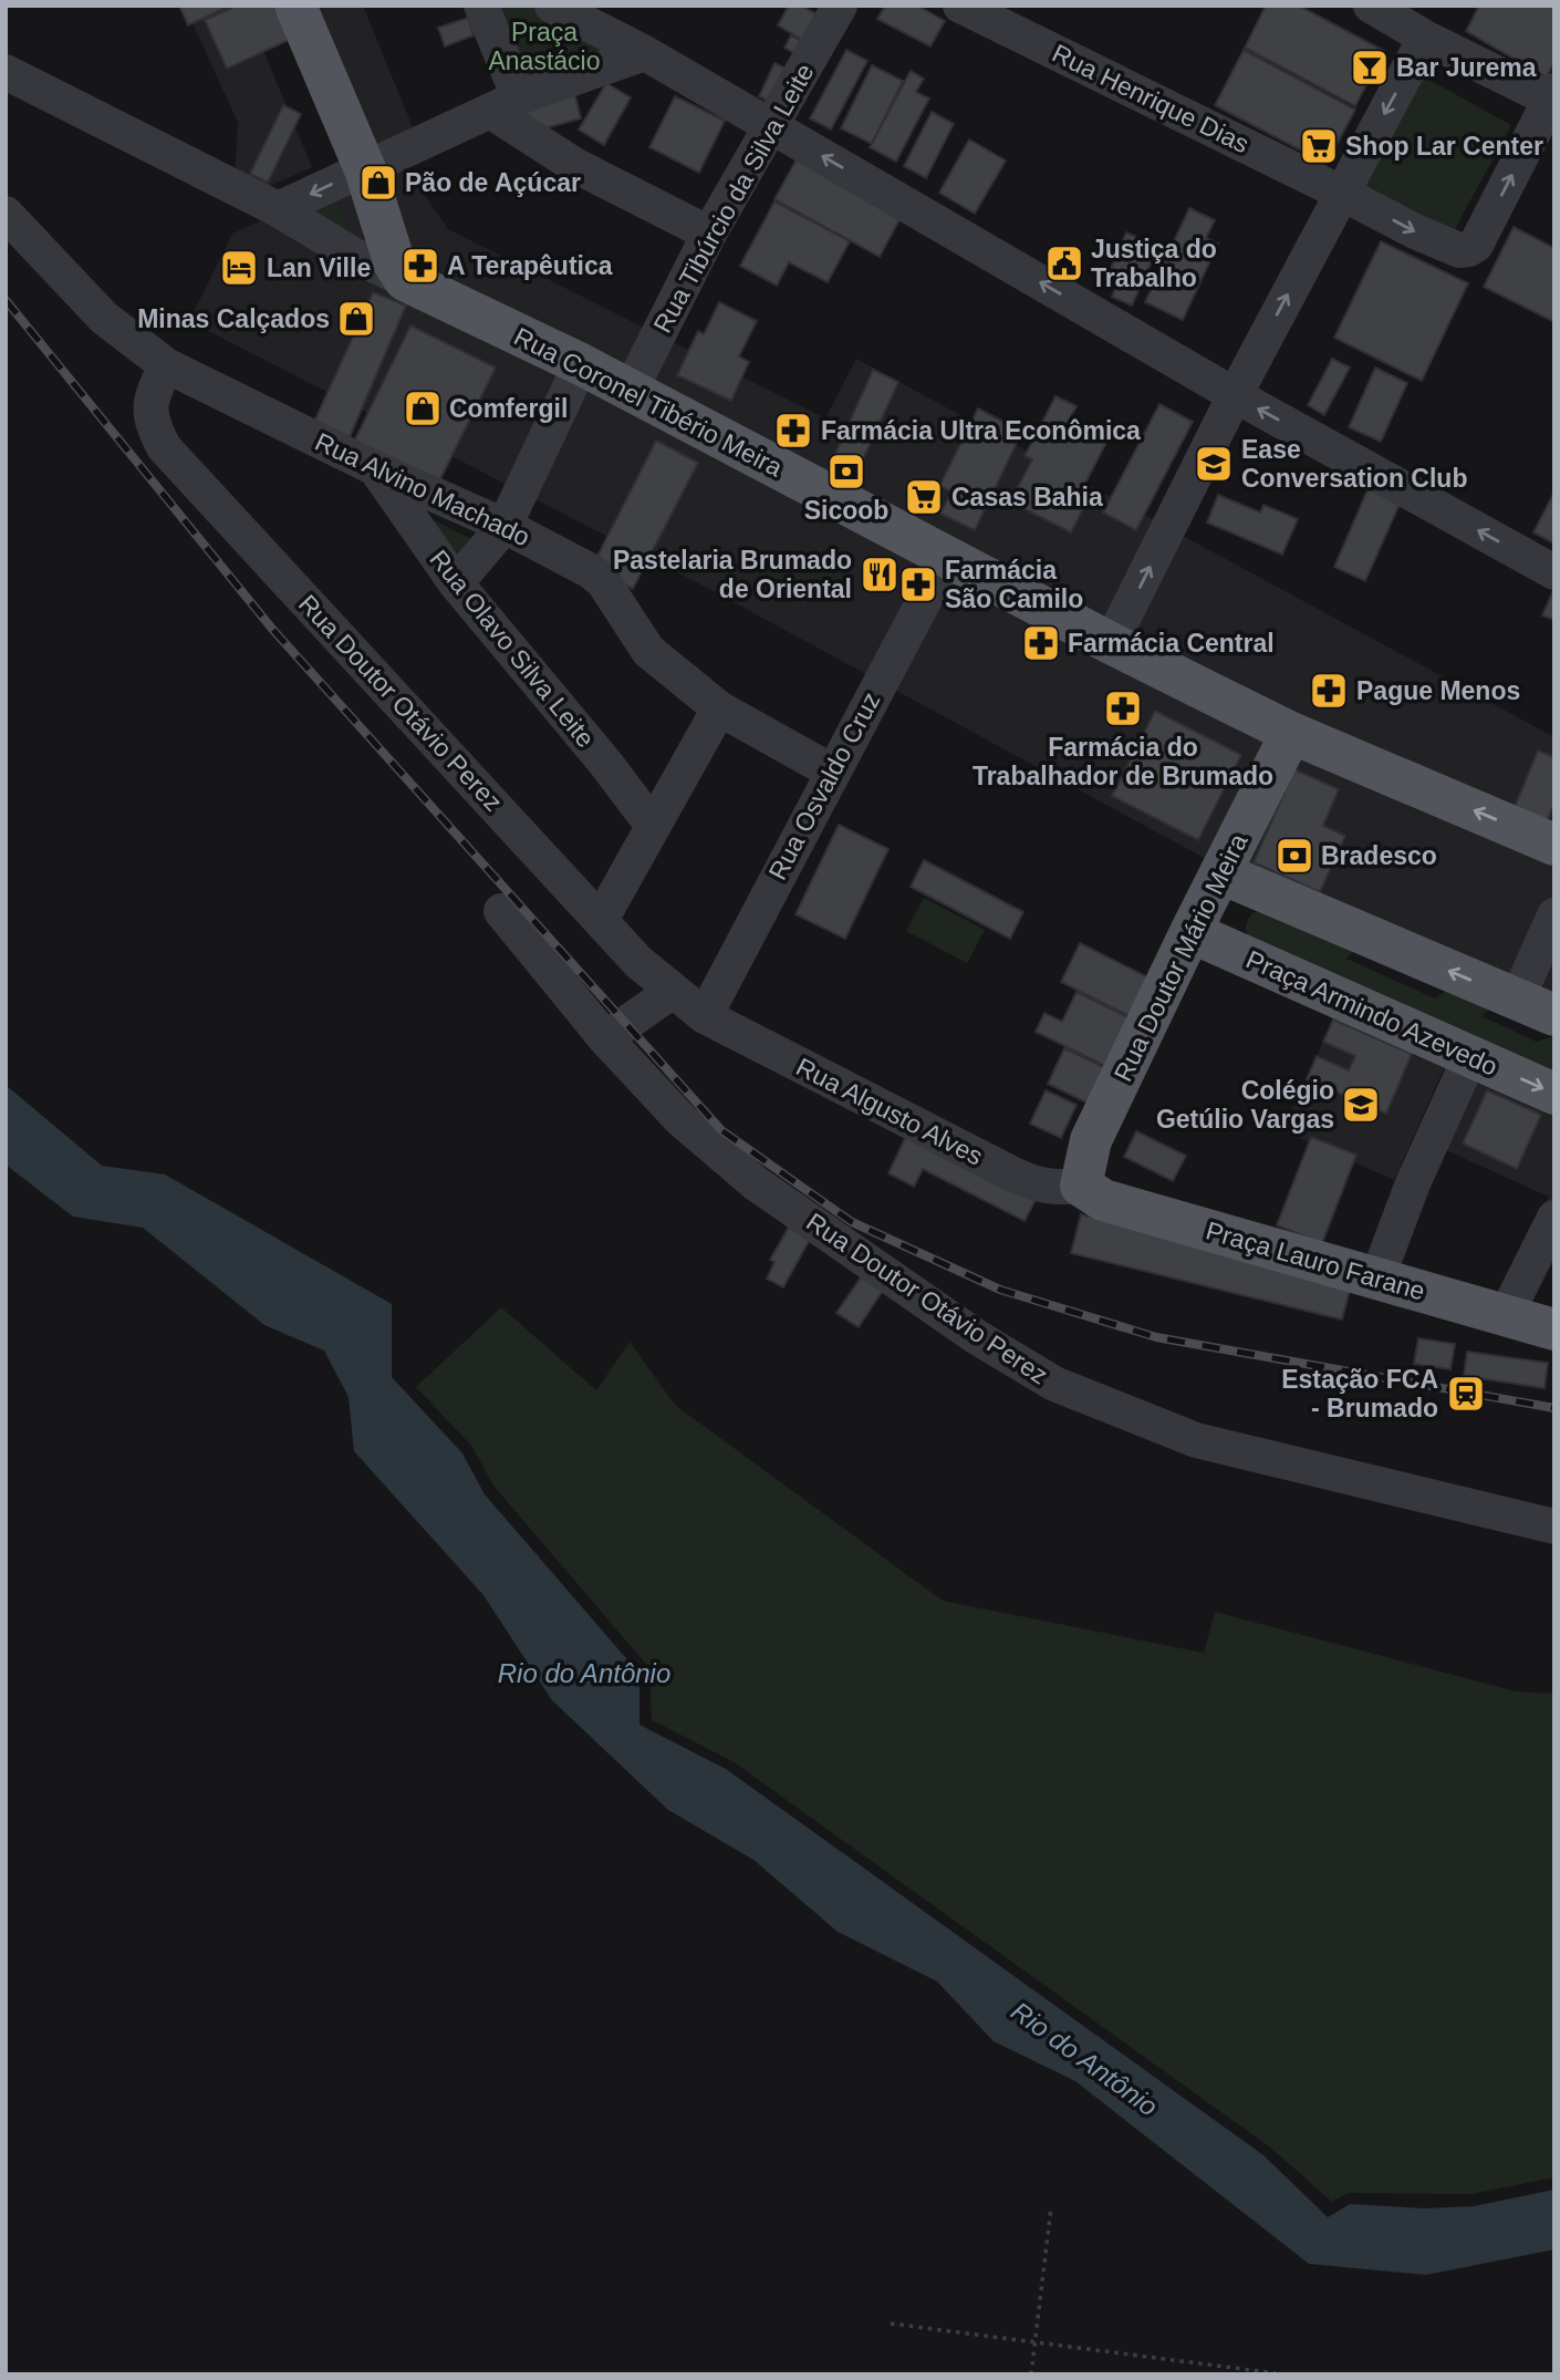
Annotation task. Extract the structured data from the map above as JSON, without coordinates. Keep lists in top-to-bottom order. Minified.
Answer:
{"streets":{"main road":["Rua Coronel Tibério Meira","Rua Doutor Mário Meira","Praça Armindo Azevedo","Praça Lauro Farane"],"street":["Rua Henrique Dias","Rua Tibúrcio da Silva Leite","Rua Alvino Machado","Rua Olavo Silva Leite","Rua Doutor Otávio Perez","Rua Osvaldo Cruz","Rua Algusto Alves"]},"crossings":[["Rua Tibúrcio da Silva Leite","Rua Coronel Tibério Meira"],["Rua Coronel Tibério Meira","Rua Osvaldo Cruz"],["Rua Coronel Tibério Meira","Rua Doutor Mário Meira"],["Rua Alvino Machado","Rua Olavo Silva Leite"],["Rua Alvino Machado","Rua Doutor Otávio Perez"],["Rua Alvino Machado","Rua Osvaldo Cruz"],["Rua Doutor Otávio Perez","Rua Osvaldo Cruz"],["Rua Doutor Otávio Perez","Rua Algusto Alves"],["Rua Osvaldo Cruz","Rua Algusto Alves"],["Rua Doutor Mário Meira","Praça Armindo Azevedo"],["Rua Doutor Mário Meira","Rua Algusto Alves"],["Rua Doutor Mário Meira","Praça Lauro Farane"],["Rua Algusto Alves","Praça Lauro Farane"]],"water":["Rio do Antônio"],"parks":["Praça Anastácio"],"places":{"bar":["Bar Jurema"],"supermarket":["Shop Lar Center","Casas Bahia"],"shop":["Pão de Açúcar","Minas Calçados","Comfergil"],"public building":["Justiça do Trabalho"],"pharmacy":["A Terapêutica","Farmácia Ultra Econômica","Farmácia São Camilo","Farmácia Central","Pague Menos","Farmácia do Trabalhador de Brumado"],"hotel":["Lan Ville"],"school or university":["Ease Conversation Club","Colégio Getúlio Vargas"],"bank":["Sicoob","Bradesco"],"restaurant":["Pastelaria Brumado de Oriental"],"station":["Estação FCA - Brumado"]}}
